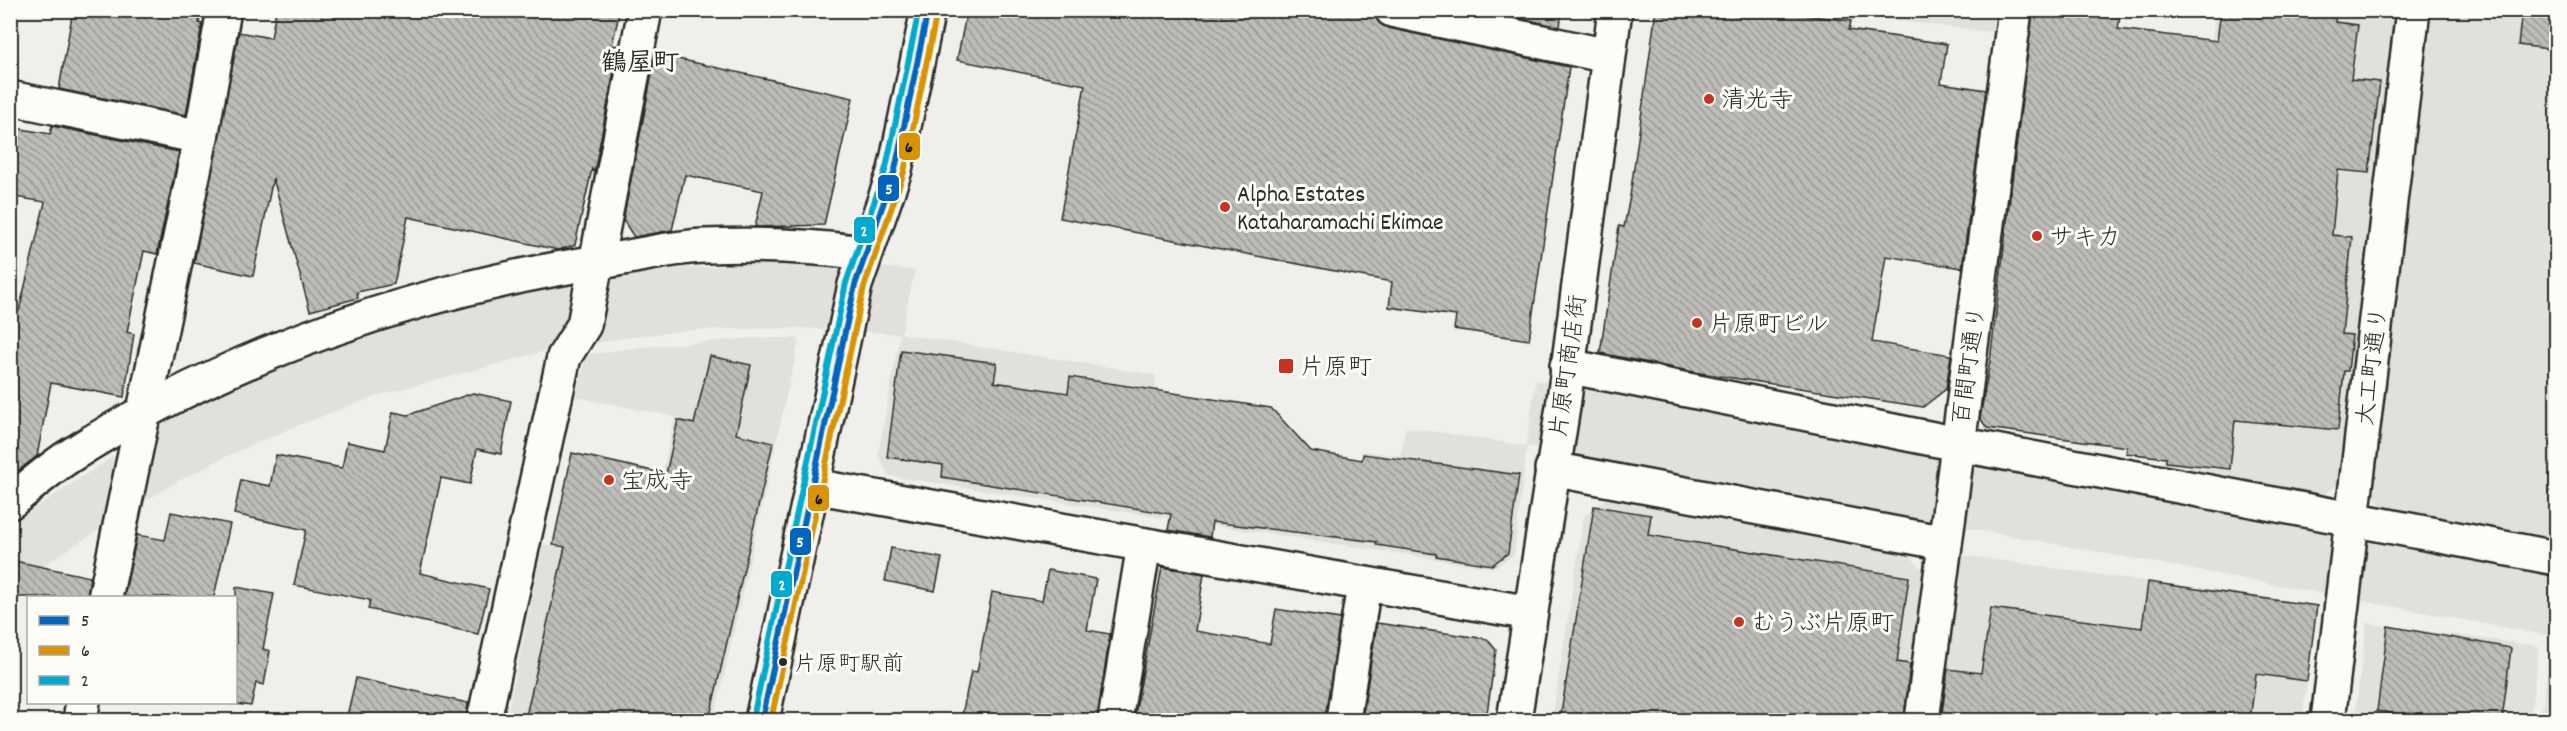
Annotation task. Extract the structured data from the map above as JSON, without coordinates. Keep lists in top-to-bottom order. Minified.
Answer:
{"streets":{"street":["百間町通り","片原町商店街","大工町通り"]},"districts":["鶴屋町"],"places":{"other":["清光寺","Alpha Estates Kataharamachi Ekimae","サキカ","片原町ビル","宝成寺","むうぶ片原町","片原町駅前"],"transit":["片原町"]},"lines":["transit line 5","transit line 2","transit line 6"],"legend":["5","6","2"]}
